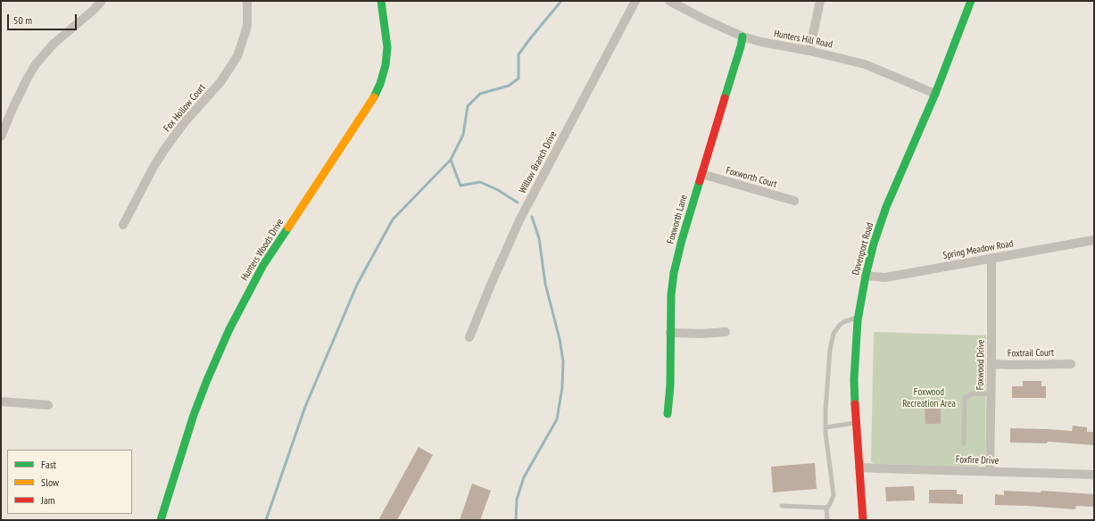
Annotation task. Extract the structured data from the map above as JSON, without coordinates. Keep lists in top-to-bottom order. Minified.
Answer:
{"streets":{"street":["Hunters Hill Road","Fox Hollow Court","Willow Branch Drive","Foxworth Court","Foxworth Lane","Davenport Road","Hunters Woods Drive","Spring Meadow Road","Foxtrail Court","Foxwood Drive","Foxfire Drive"]},"crossings":[["Hunters Hill Road","Foxworth Lane"],["Hunters Hill Road","Davenport Road"],["Foxworth Court","Foxworth Lane"],["Davenport Road","Spring Meadow Road"],["Davenport Road","Foxfire Drive"],["Spring Meadow Road","Foxwood Drive"],["Foxtrail Court","Foxwood Drive"],["Foxwood Drive","Foxfire Drive"]],"parks":["Foxwood Recreation Area"],"legend":["Fast","Slow","Jam"],"scale_bar":"50 m"}
